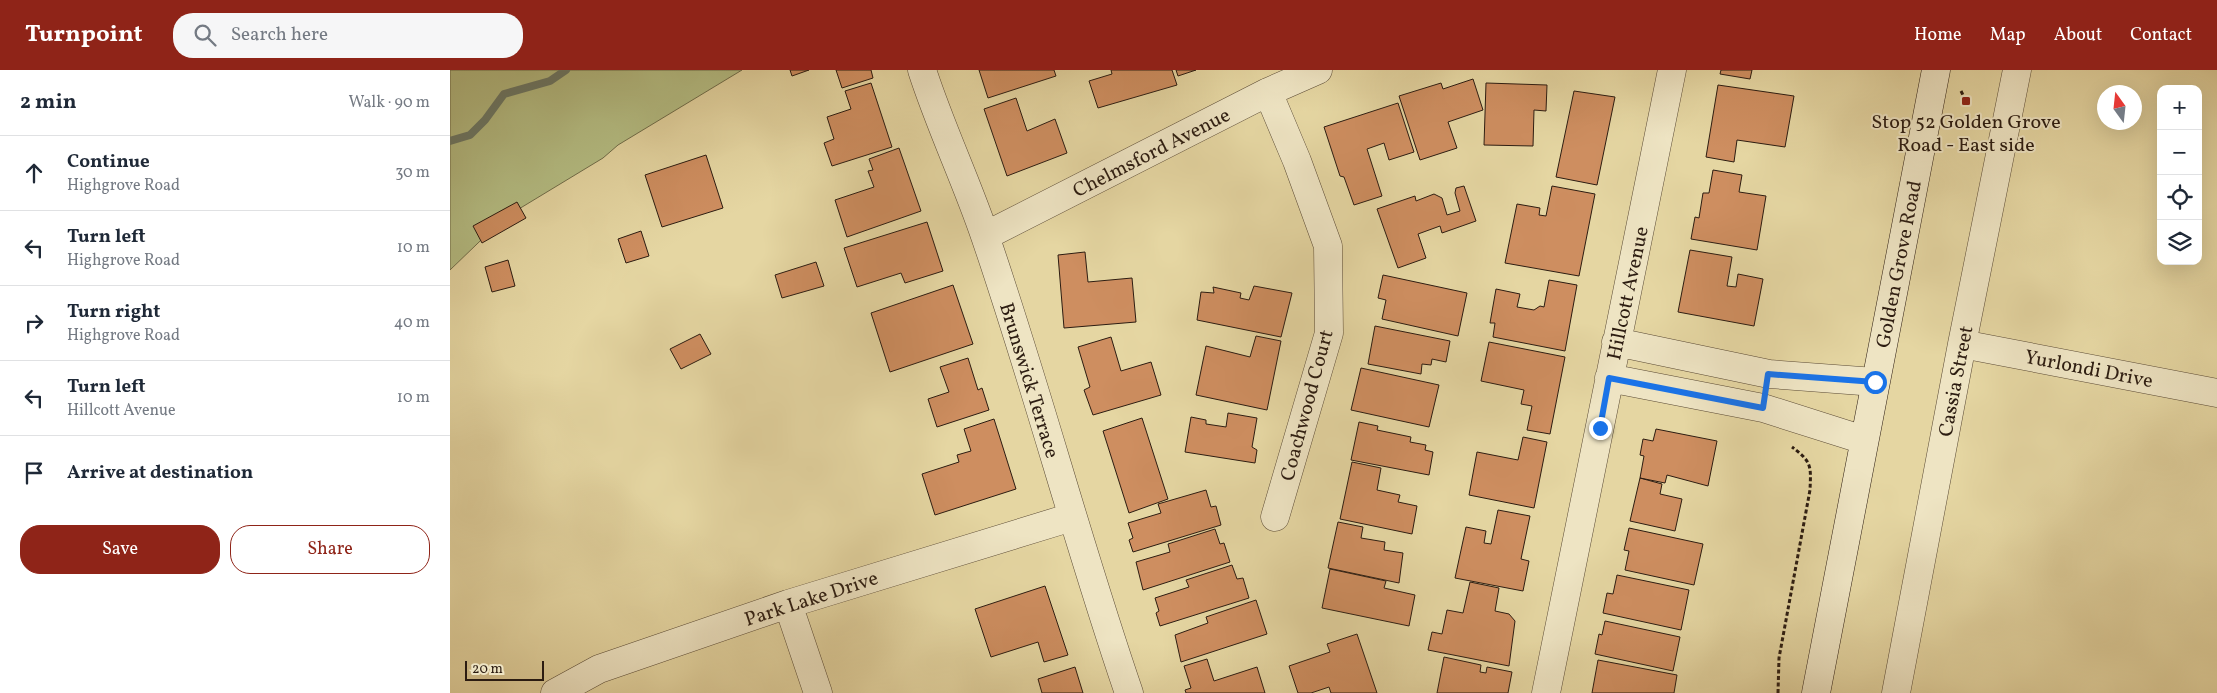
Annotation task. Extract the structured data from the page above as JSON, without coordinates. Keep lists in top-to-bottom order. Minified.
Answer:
{"streets":{"street":["Chelmsford Avenue","Golden Grove Road","Hillcott Avenue","Yurlondi Drive","Brunswick Terrace","Cassia Street","Coachwood Court","Park Lake Drive"]},"crossings":[["Chelmsford Avenue","Brunswick Terrace"],["Chelmsford Avenue","Coachwood Court"],["Yurlondi Drive","Cassia Street"],["Brunswick Terrace","Park Lake Drive"]],"places":{"transit":["Stop 52 Golden Grove Road - East side"]},"scale_bar":"20 m","north":"top","page":{"header":"Turnpoint","search":"Search here","nav":["Home","Map","About","Contact"],"heading":["2 min","Walk · 90 m"],"map_buttons":["+","−"],"list":[["Continue","Highgrove Road","30 m"],["Turn left","Highgrove Road","10 m"],["Turn right","Highgrove Road","40 m"],["Turn left","Hillcott Avenue","10 m"],"Arrive at destination"],"buttons":["Save","Share"],"scale":"20 m"}}
